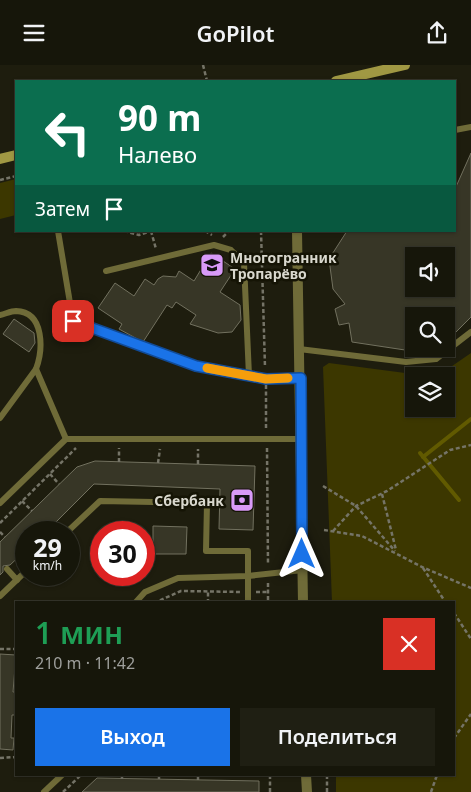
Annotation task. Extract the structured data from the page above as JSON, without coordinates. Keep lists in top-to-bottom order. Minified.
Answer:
{"places":{"school or university":["Многогранник Тропарёво"],"bank":["Сбербанк"]},"page":{"header":"GoPilot","turn":["90 m","Налево"],"then":"Затем","speed":"29 km/h","limit":"30","heading":["1 мин","210 m · 11:42"],"buttons":["Выход","Поделиться"]}}
